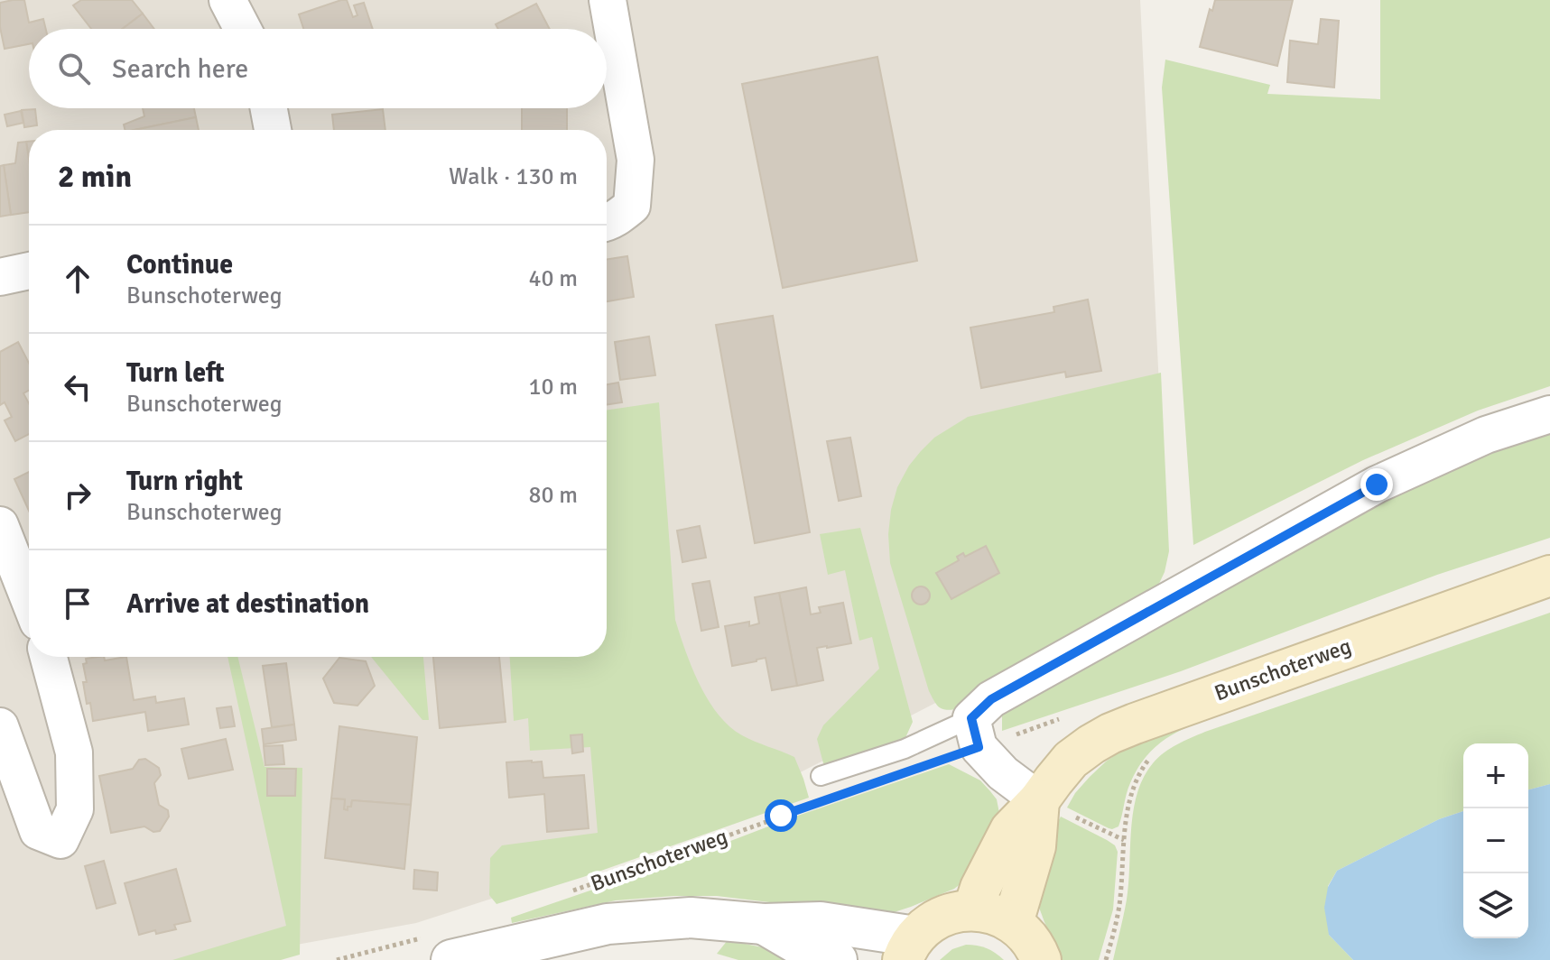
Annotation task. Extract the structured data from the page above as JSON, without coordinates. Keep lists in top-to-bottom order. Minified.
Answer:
{"streets":{"main road":["Bunschoterweg"]},"page":{"search":"Search here","heading":["2 min","Walk · 130 m"],"list":[["Continue","Bunschoterweg","40 m"],["Turn left","Bunschoterweg","10 m"],["Turn right","Bunschoterweg","80 m"],"Arrive at destination"],"map_buttons":["+","−"]}}
